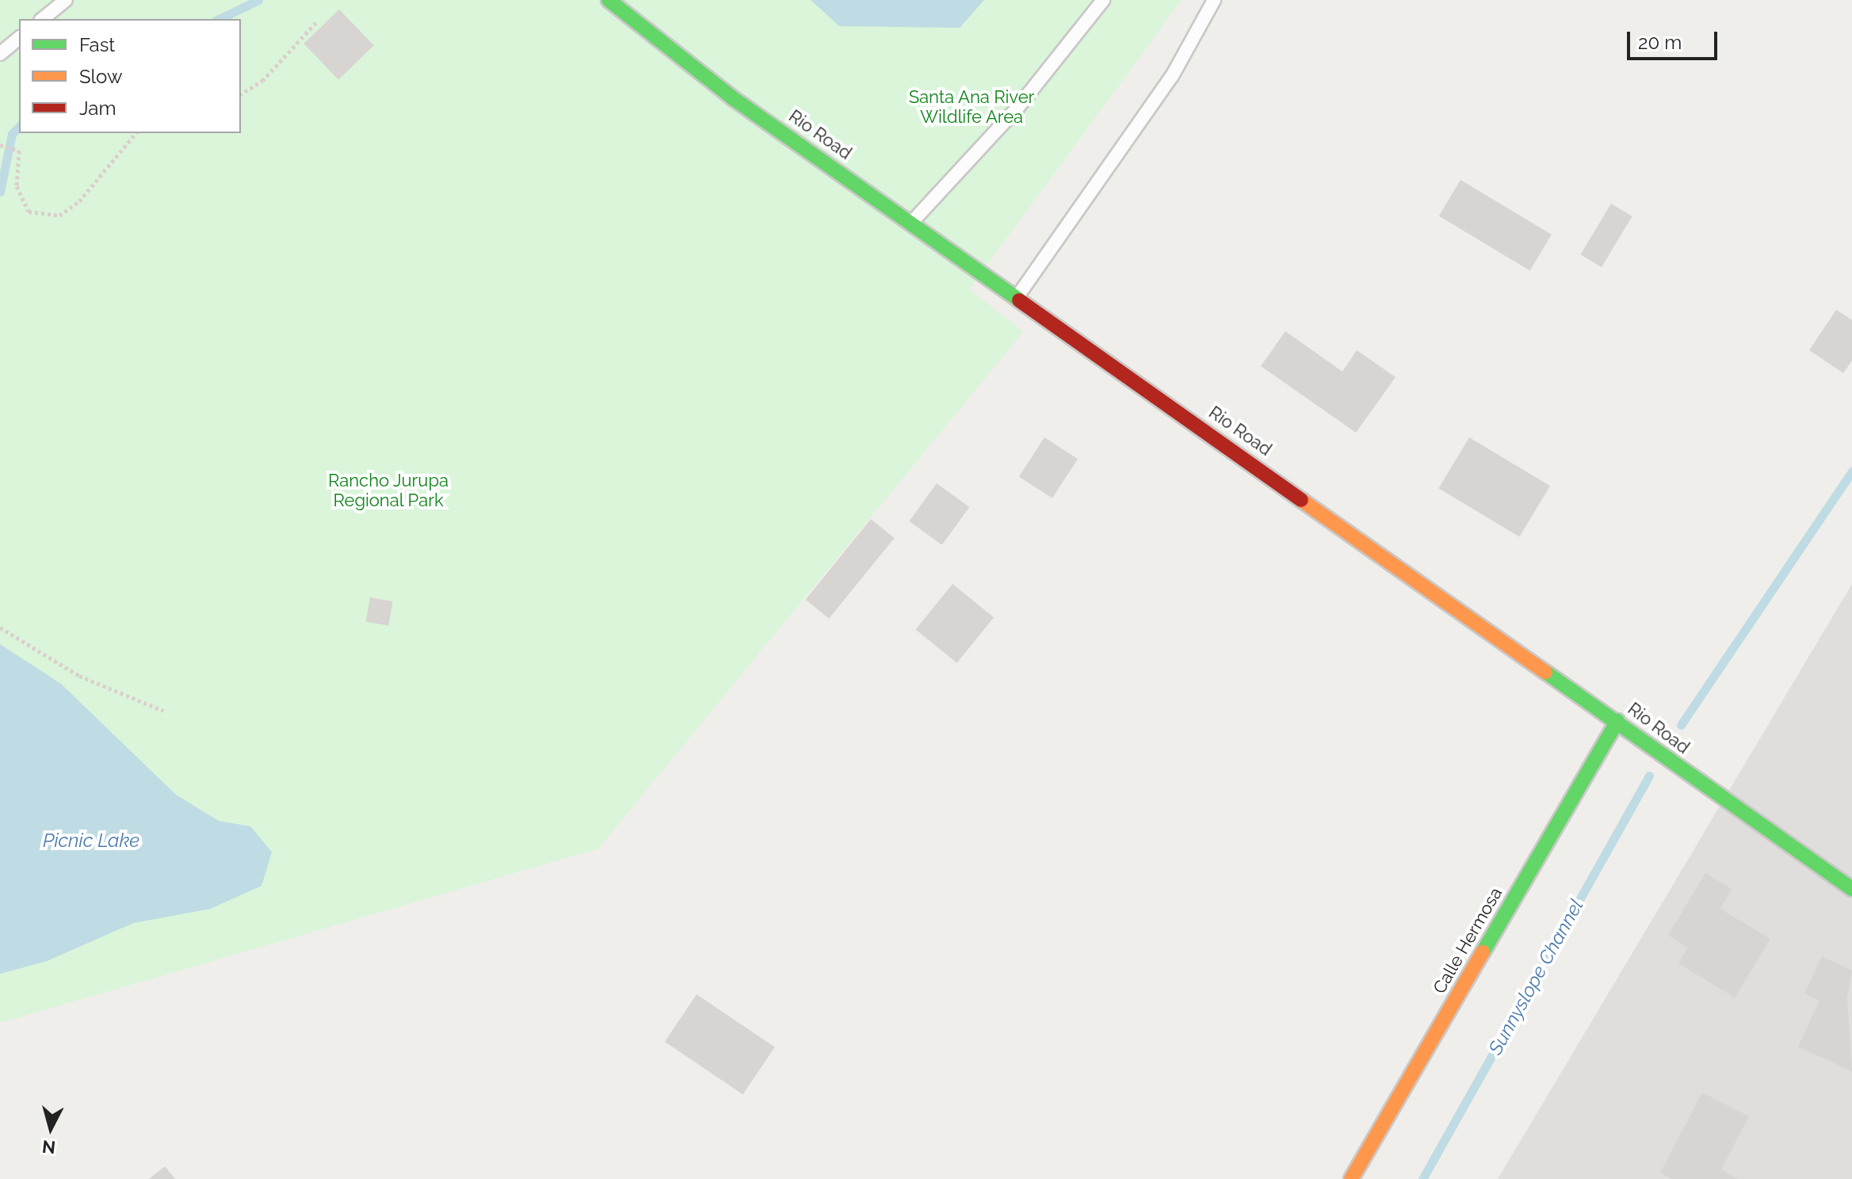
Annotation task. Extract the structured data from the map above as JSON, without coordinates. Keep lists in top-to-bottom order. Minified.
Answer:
{"streets":{"street":["Rio Road","Calle Hermosa"]},"crossings":[["Rio Road","Calle Hermosa"]],"water":["Picnic Lake","Sunnyslope Channel"],"parks":["Santa Ana River Wildlife Area","Rancho Jurupa Regional Park"],"legend":["Fast","Slow","Jam"],"scale_bar":"20 m","north":"bottom"}
